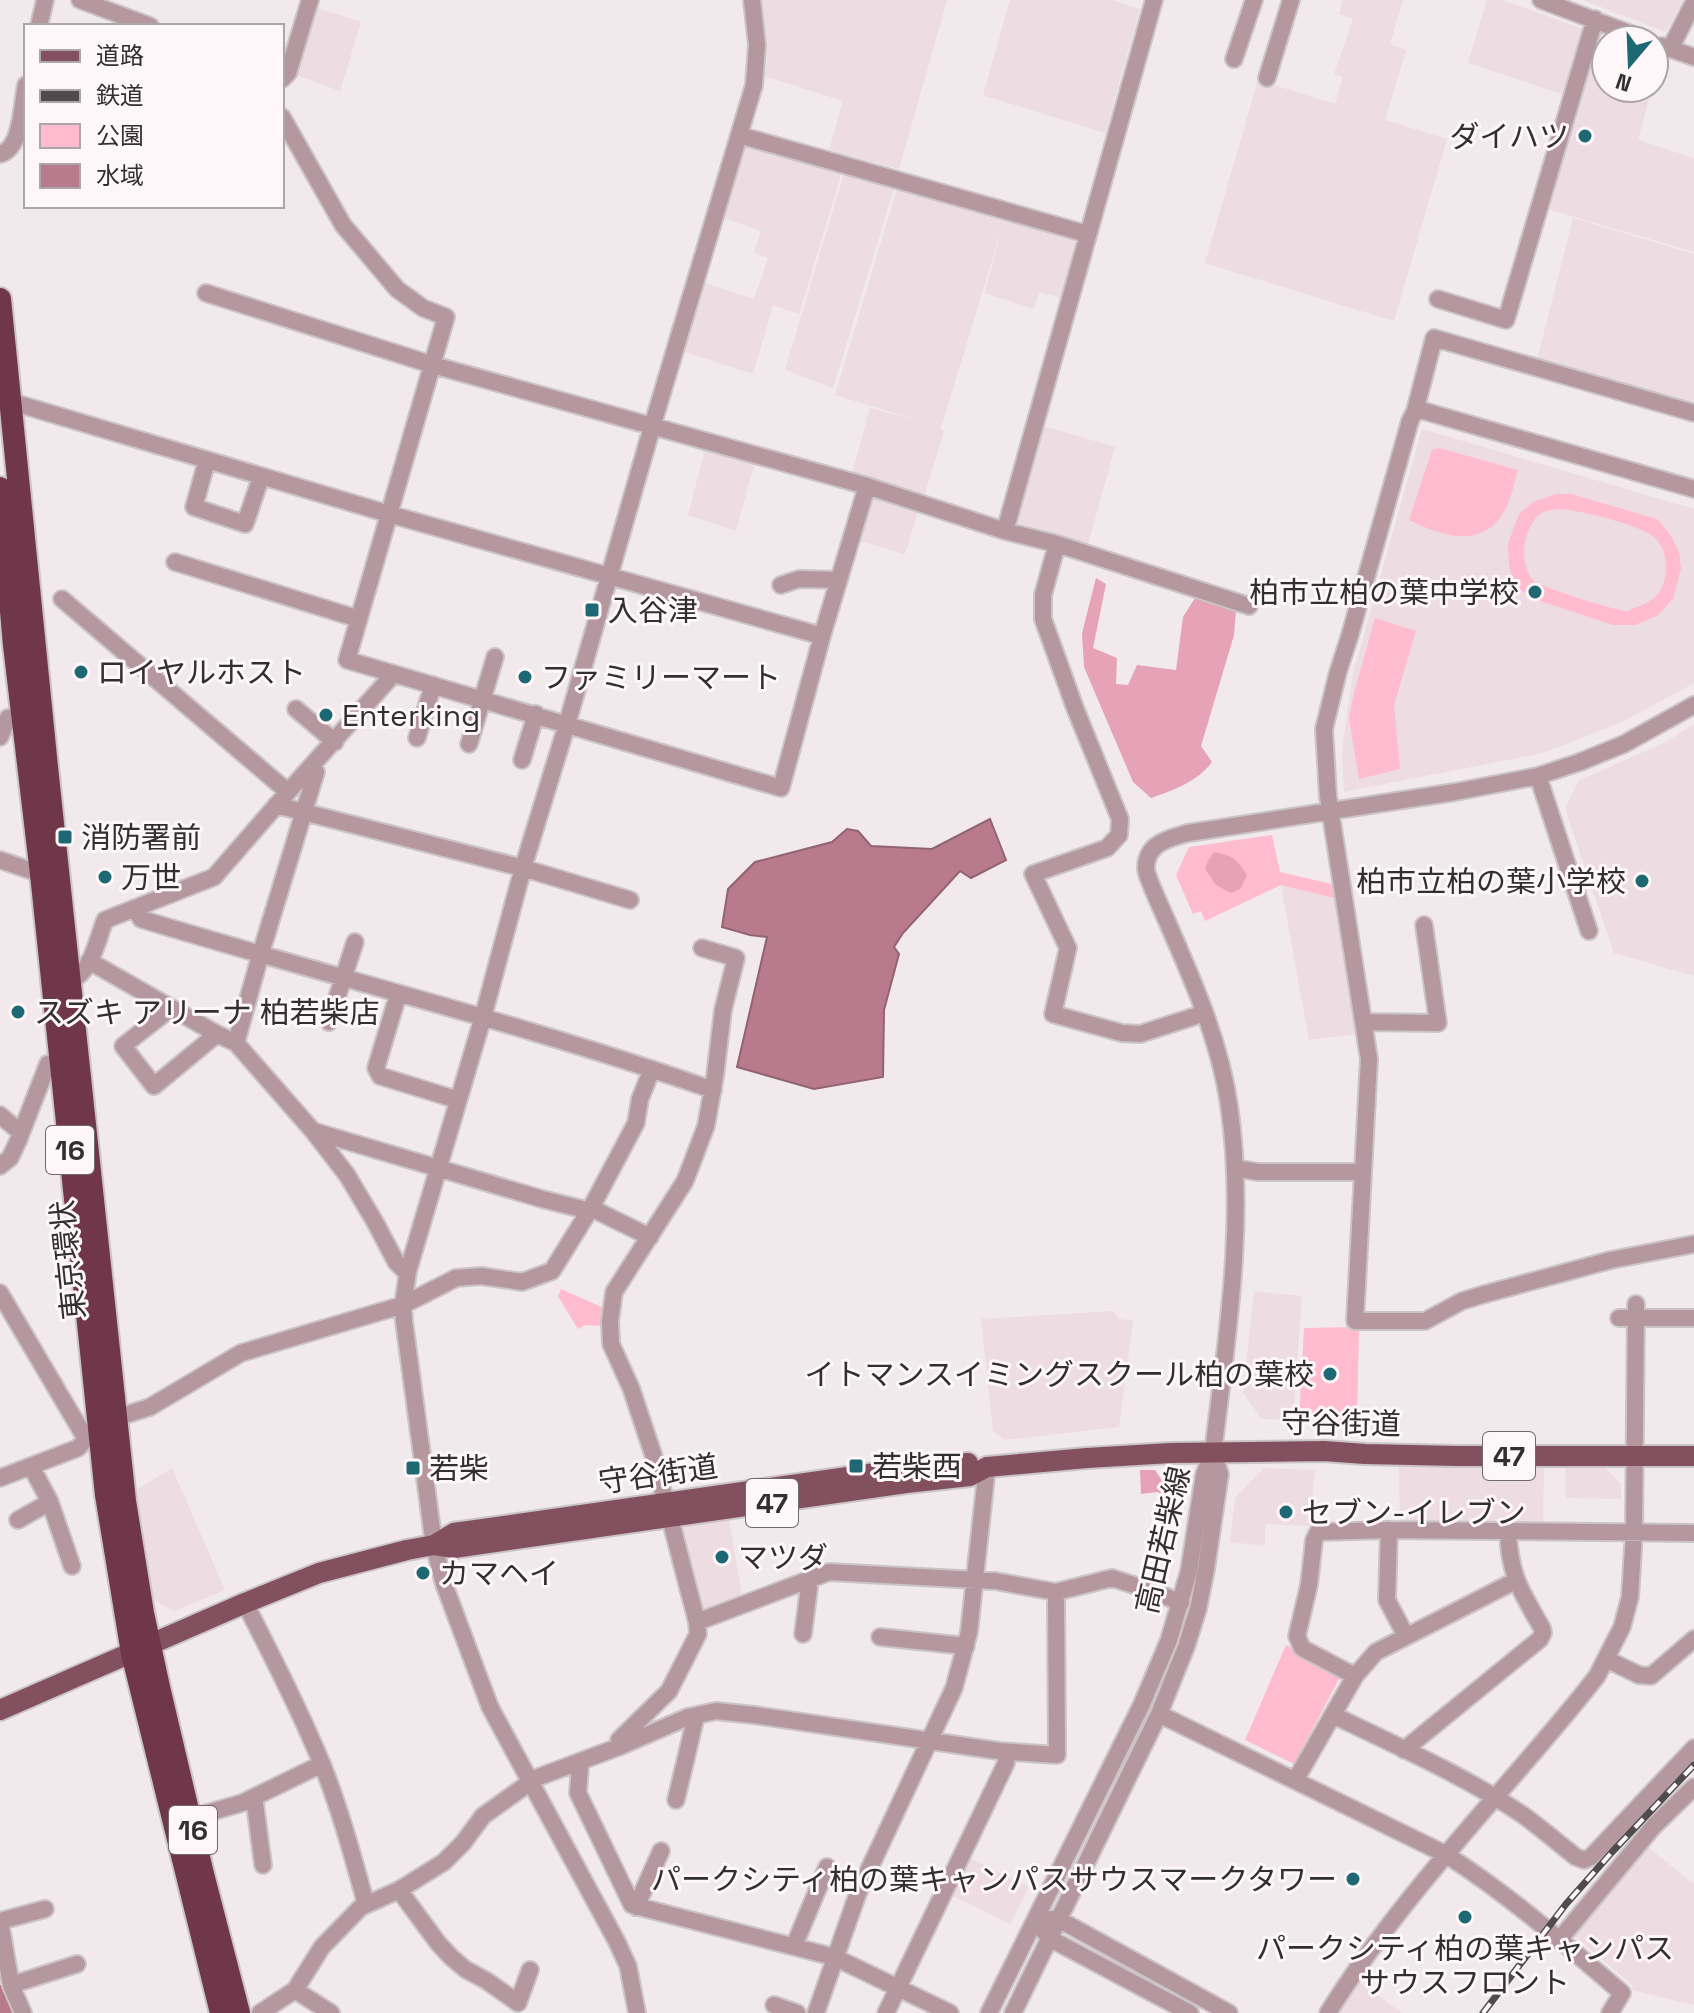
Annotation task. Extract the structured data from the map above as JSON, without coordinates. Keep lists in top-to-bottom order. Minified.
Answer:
{"streets":{"highway":["16","東京環状"],"main road":["守谷街道","47"],"street":["高田若柴線"]},"crossings":[["東京環状","守谷街道"],["守谷街道","高田若柴線"]],"places":{"other":["ダイハツ","柏市立柏の葉中学校","ロイヤルホスト","ファミリーマート","Enterking","万世","柏市立柏の葉小学校","スズキ アリーナ 柏若柴店","イトマンスイミングスクール柏の葉校","セブン-イレブン","マツダ","カマヘイ","パークシティ柏の葉キャンパスサウスマークタワー","パークシティ柏の葉キャンパス サウスフロント"],"transit":["入谷津","消防署前","若柴西","若柴"]},"legend":["道路","鉄道","公園","水域"],"north":"bottom"}
